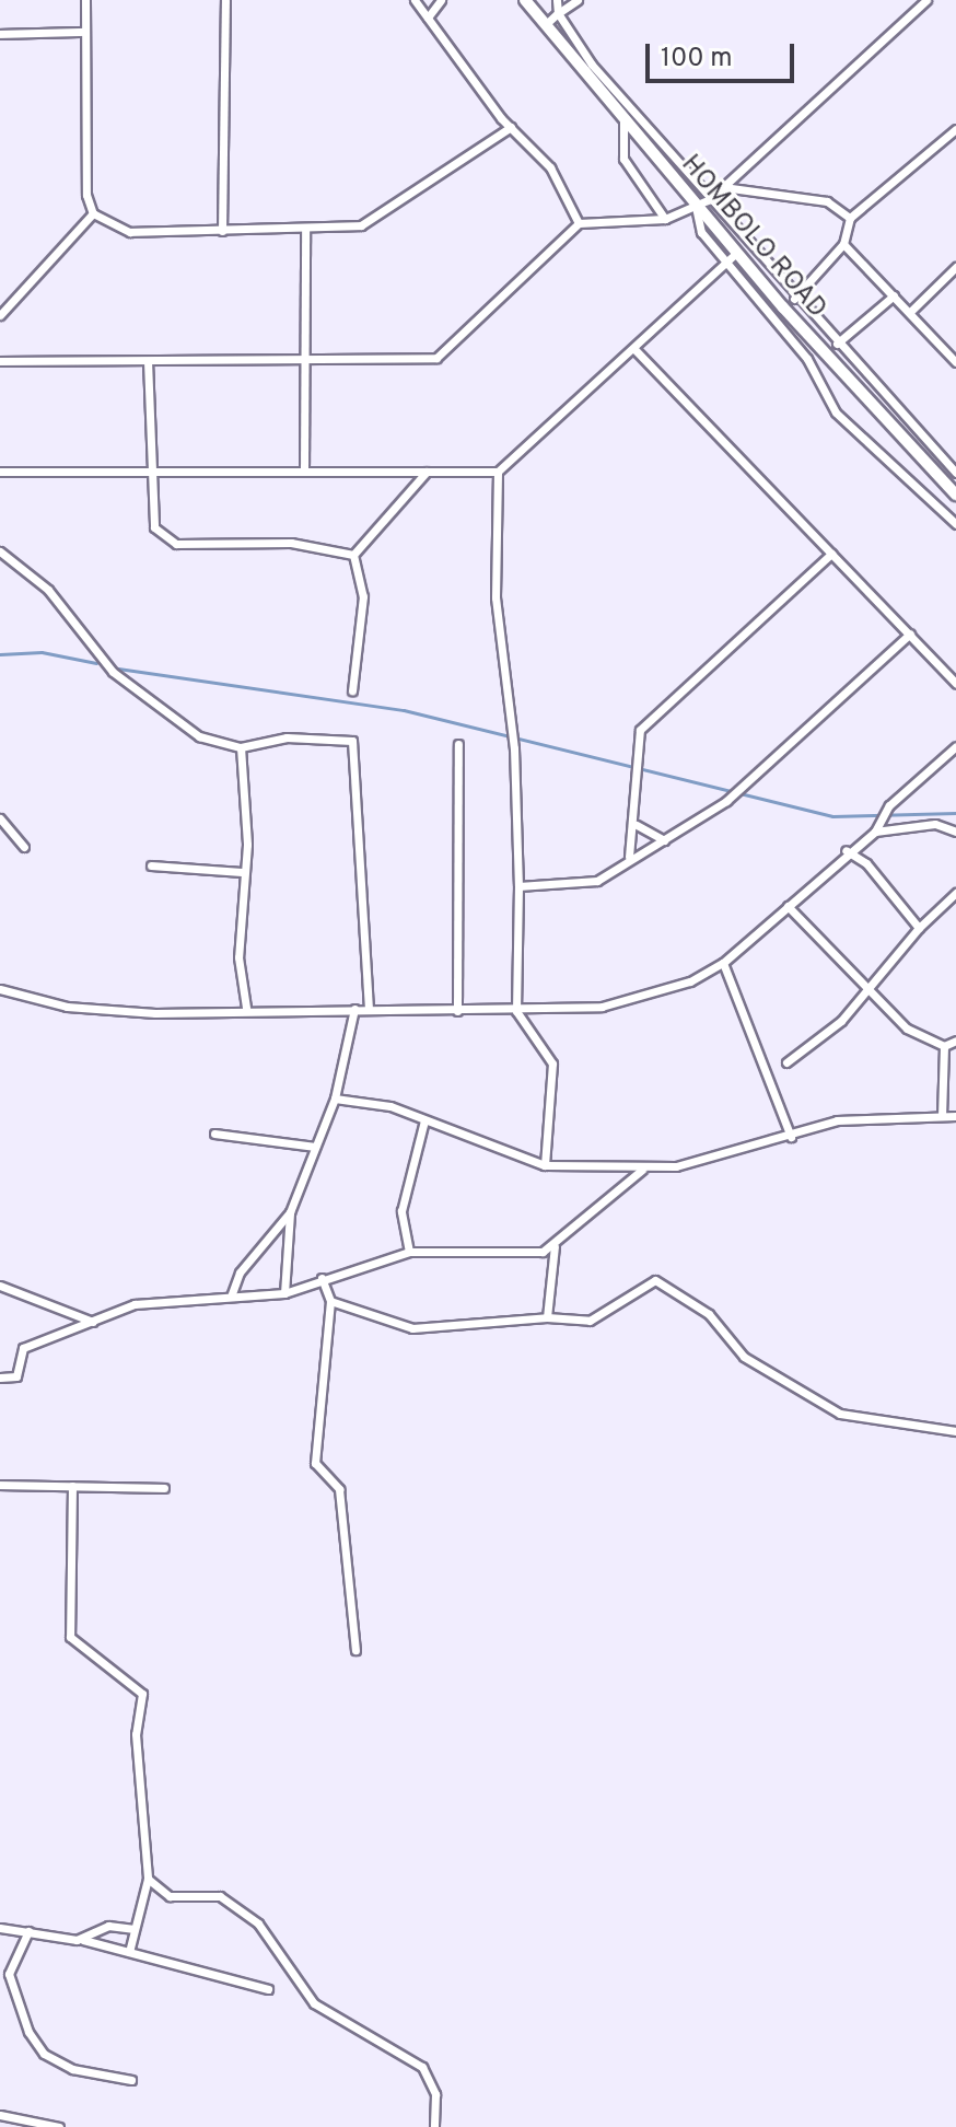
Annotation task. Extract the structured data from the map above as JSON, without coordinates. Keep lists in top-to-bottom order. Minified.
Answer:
{"streets":{"street":["HOMBOLO ROAD"]},"scale_bar":"100 m"}
